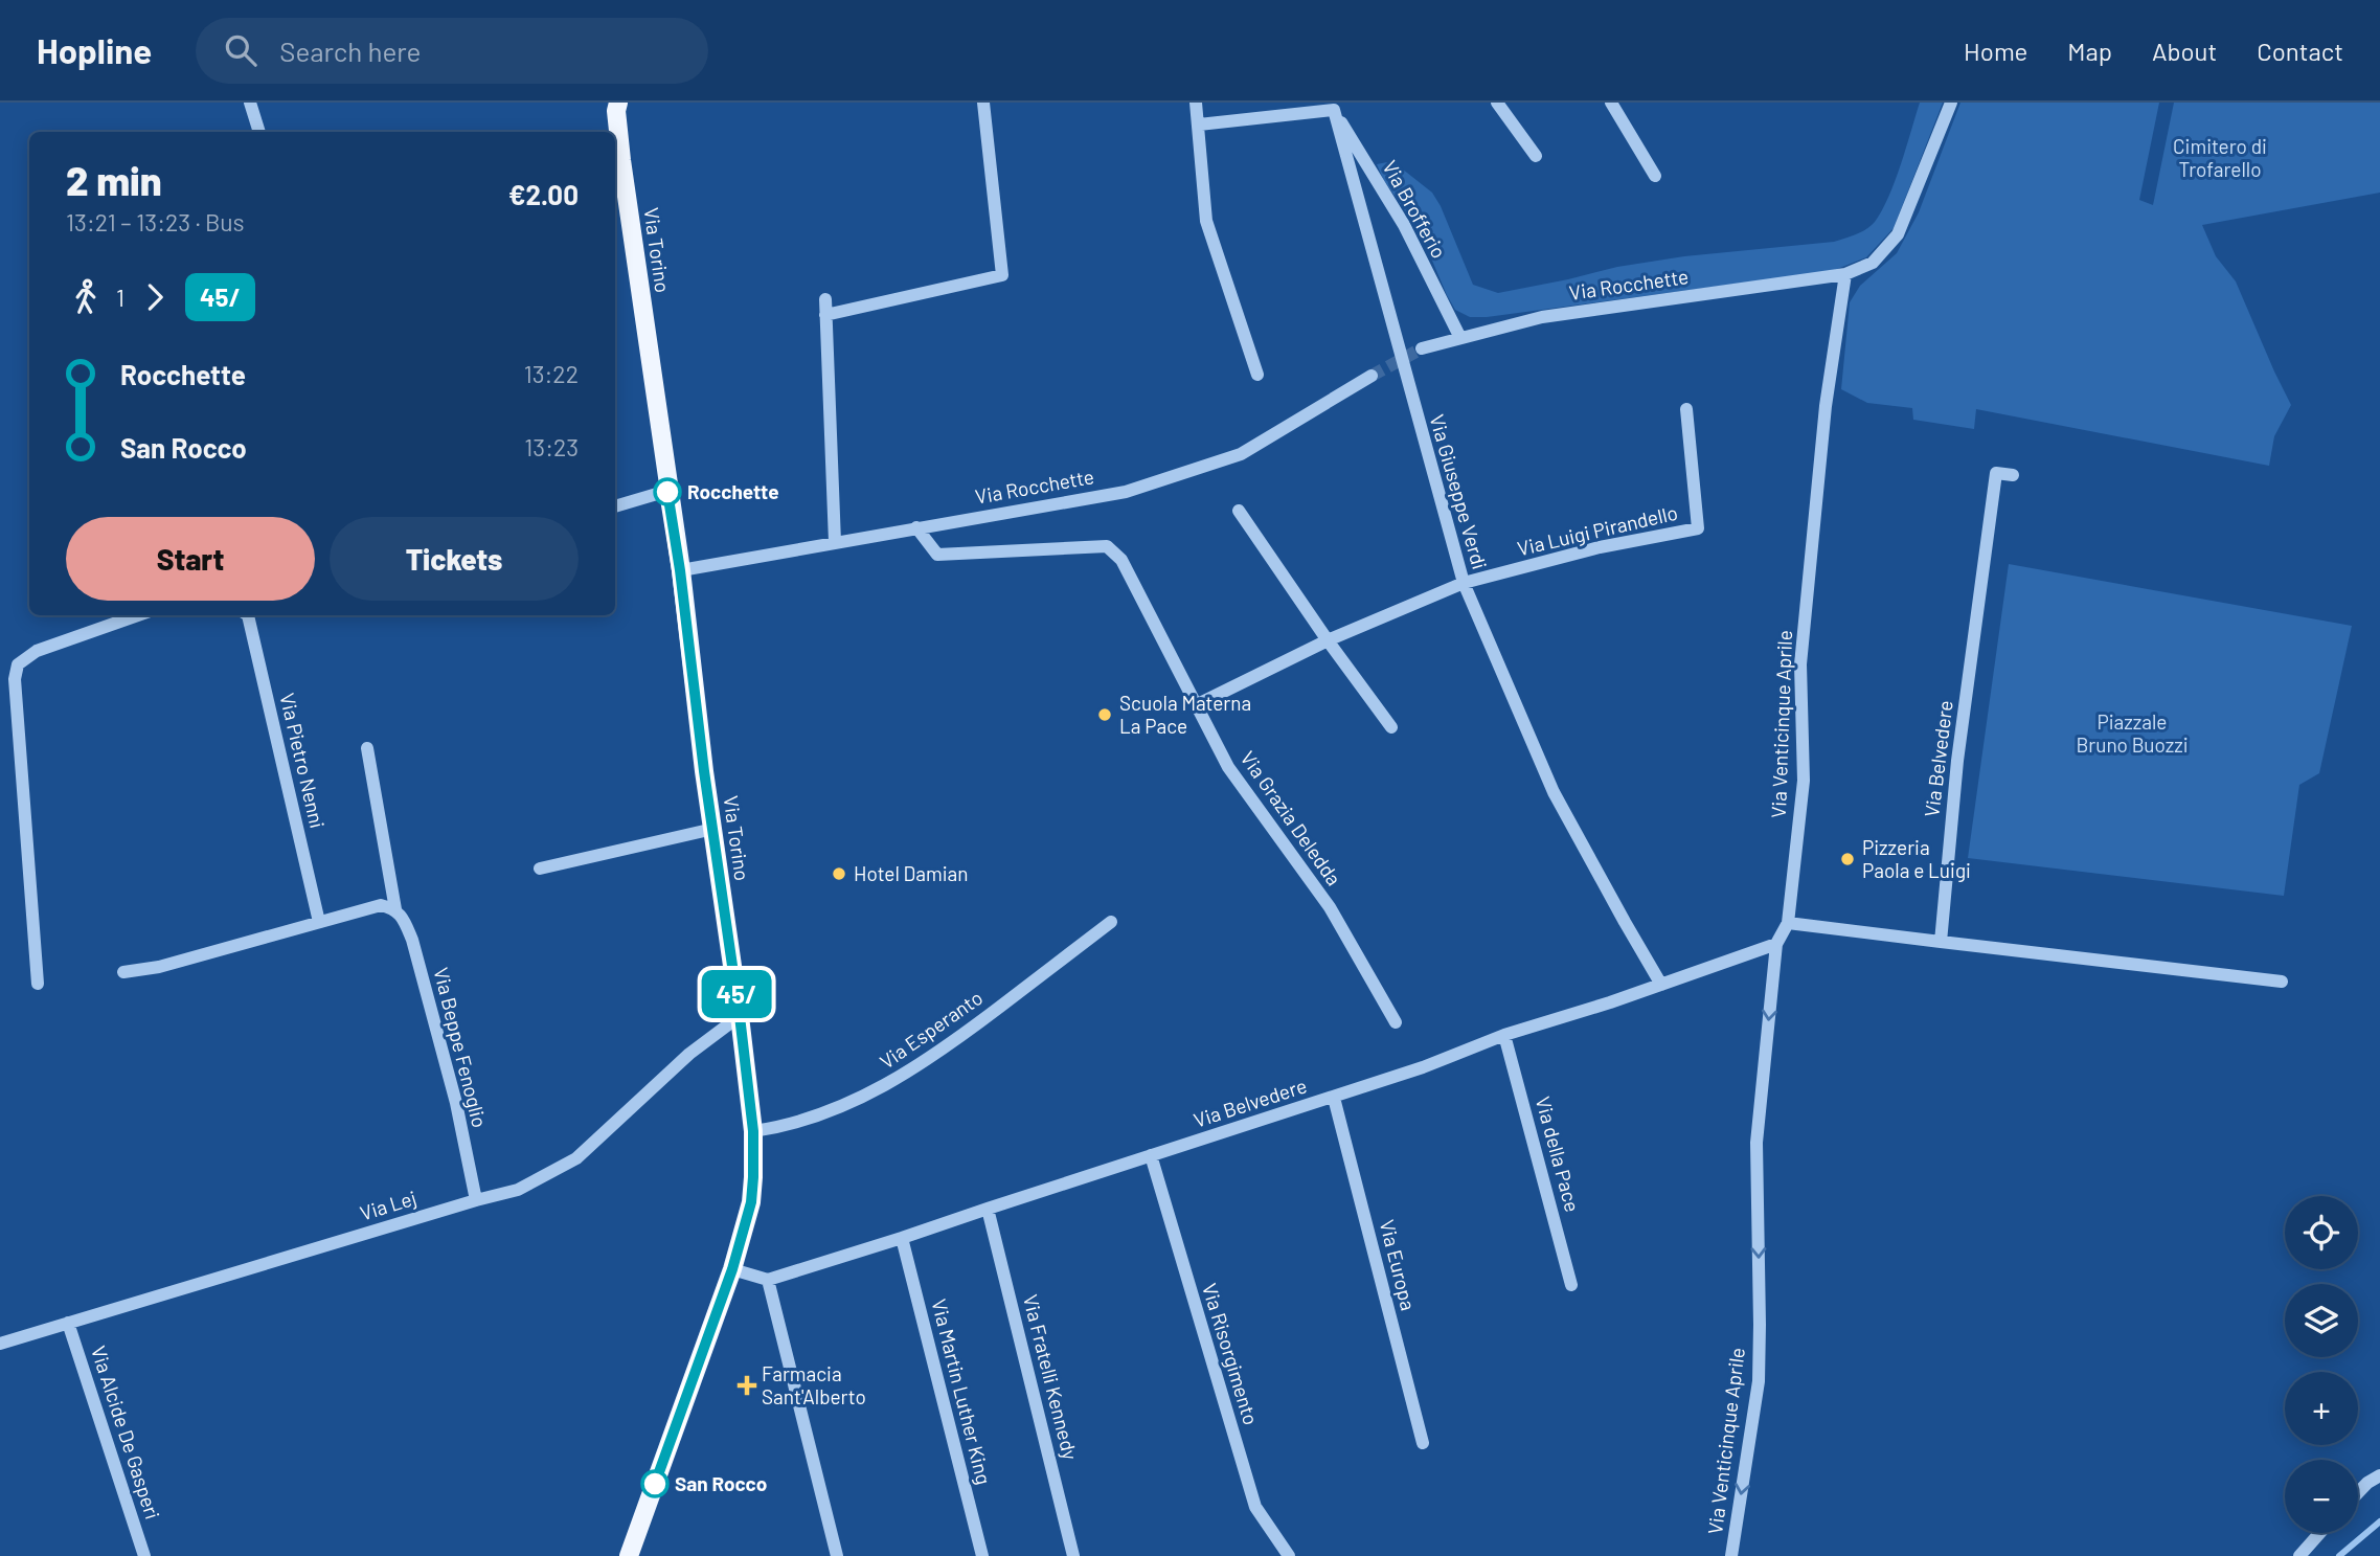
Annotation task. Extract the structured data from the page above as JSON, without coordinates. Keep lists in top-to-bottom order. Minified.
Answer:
{"streets":{"main road":["Via Torino"],"street":["Via Brofferio","Via Rocchette","Via Giuseppe Verdi","Via Luigi Pirandello","Via Venticinque Aprile","Via Belvedere","Via Pietro Nenni","Via Grazia Deledda","Via Esperanto","Via Beppe Fenoglio","Via della Pace","Via Lej","Via Europa","Via Risorgimento","Via Fratelli Kennedy","Via Martin Luther King","Via Alcide De Gasperi"]},"crossings":[["Via Brofferio","Via Rocchette"],["Via Brofferio","Via Giuseppe Verdi"],["Via Torino","Via Rocchette"],["Via Torino","Via Esperanto"],["Via Torino","Via Lej"],["Via Rocchette","Via Venticinque Aprile"],["Via Rocchette","Via Grazia Deledda"],["Via Giuseppe Verdi","Via Luigi Pirandello"],["Via Giuseppe Verdi","Via Belvedere"],["Via Luigi Pirandello","Via Grazia Deledda"],["Via Venticinque Aprile","Via Belvedere"],["Via Belvedere","Via della Pace"],["Via Belvedere","Via Europa"],["Via Belvedere","Via Risorgimento"],["Via Belvedere","Via Fratelli Kennedy"],["Via Belvedere","Via Martin Luther King"],["Via Beppe Fenoglio","Via Lej"],["Via Lej","Via Alcide De Gasperi"]],"one_way":["Via Venticinque Aprile"],"parks":["Cimitero di Trofarello","Piazzale Bruno Buozzi"],"places":{"other":["Rocchette","Scuola Materna La Pace","Pizzeria Paola e Luigi","Hotel Damian","San Rocco"],"health":["Farmacia Sant'Alberto"]},"lines":["bus line 45/"],"page":{"header":"Hopline","search":"Search here","nav":["Home","Map","About","Contact"],"on_map":"45/","heading":["2 min","13:21 – 13:23 · Bus","€2.00"],"legs":["1","45/"],"list":[{"name":"Rocchette","value":"13:22"},{"name":"San Rocco","value":"13:23"}],"buttons":["Start","Tickets"],"map_buttons":["+","−"]}}
